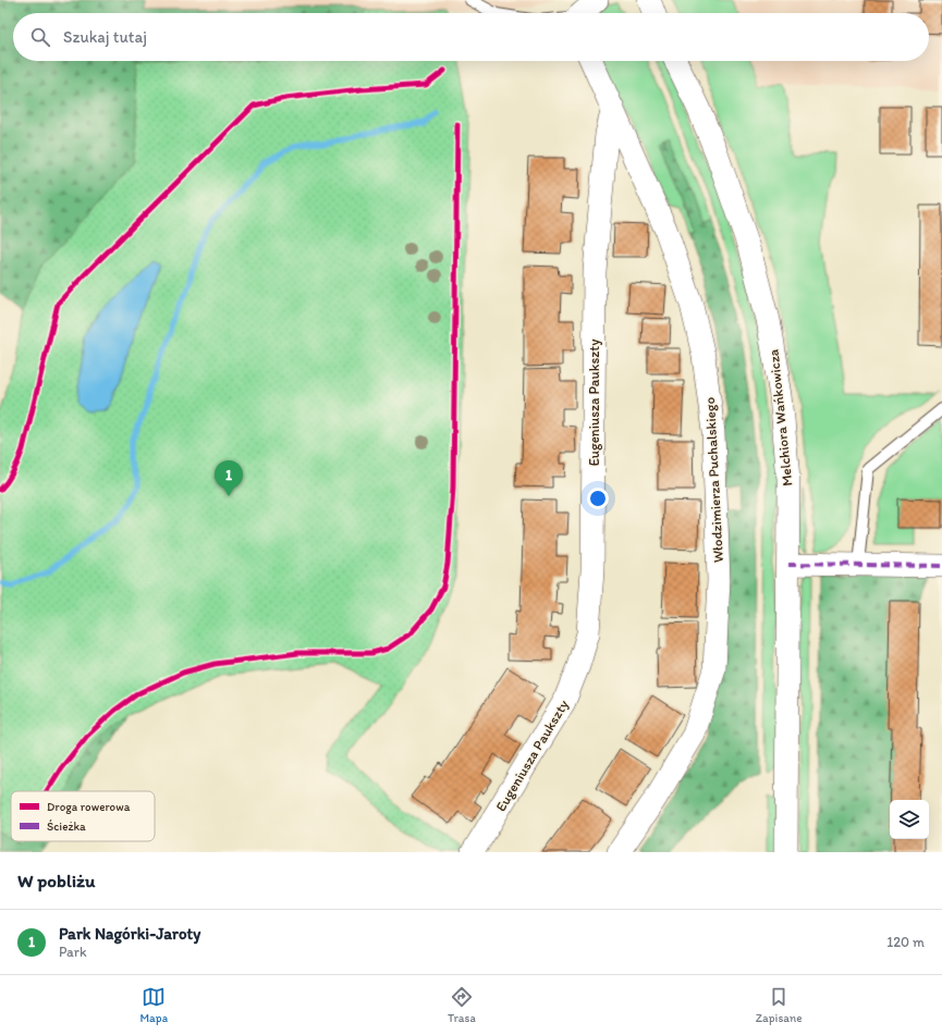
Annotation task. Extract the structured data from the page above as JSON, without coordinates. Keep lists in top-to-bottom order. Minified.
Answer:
{"streets":{"street":["Eugeniusza Paukszty","Melchiora Wańkowicza","Włodzimierza Puchalskiego"]},"crossings":[["Eugeniusza Paukszty","Włodzimierza Puchalskiego"]],"legend":["Droga rowerowa","Ścieżka"],"page":{"search":"Szukaj tutaj","pins":"1","heading":"W pobliżu","list":[{"mark":"1","name":"Park Nagórki-Jaroty","note":"Park","value":"120 m"}],"nav":["Mapa","Trasa","Zapisane"]}}
